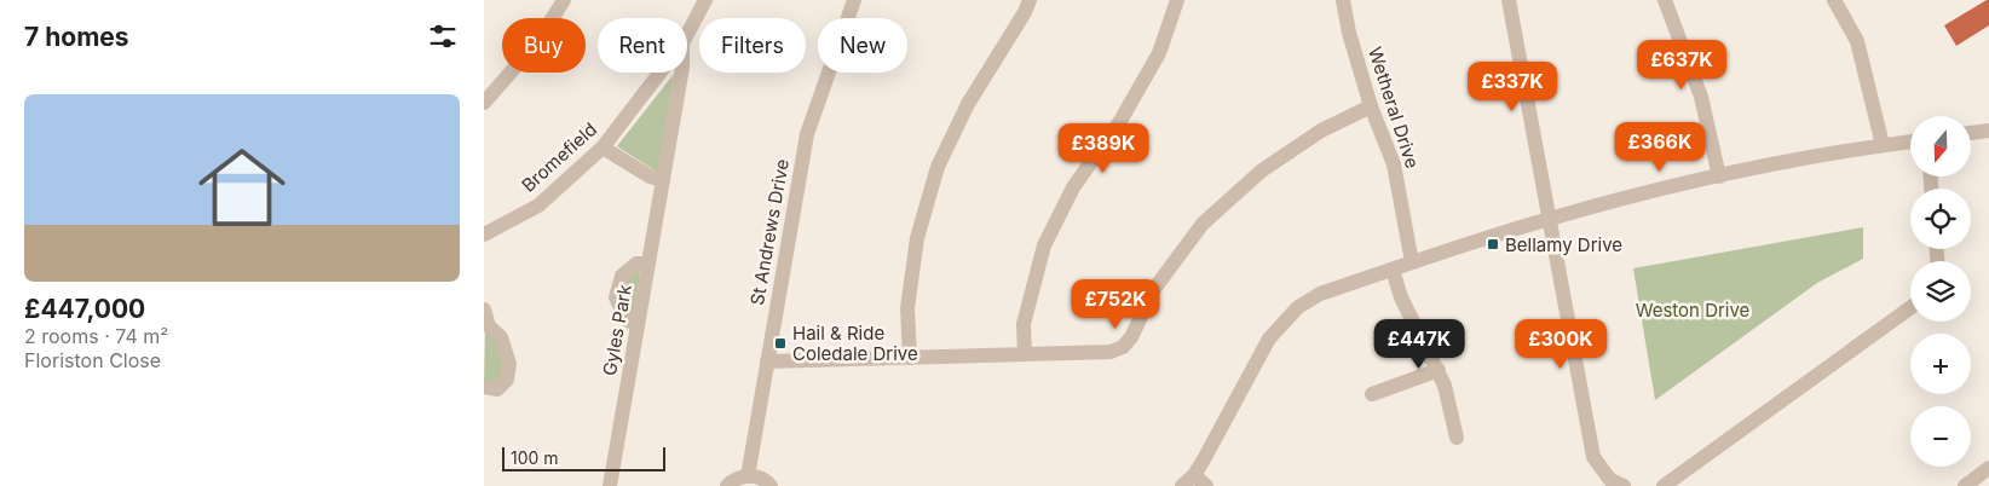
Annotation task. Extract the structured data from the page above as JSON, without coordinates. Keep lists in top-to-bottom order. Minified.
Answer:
{"streets":{"street":["Wetheral Drive","Bromefield","St Andrews Drive","Gyles Park"]},"parks":["Weston Drive"],"places":{"transit":["Bellamy Drive","Hail & Ride Coledale Drive"]},"scale_bar":"100 m","north":"bottom","page":{"heading":"7 homes","chip":["Buy","Rent","Filters","New"],"price":["£637K","£337K","£366K","£389K","£752K","£447K","£300K"],"list":[{"name":"£447,000","note":"2 rooms · 74 m² · Floriston Close"}],"map_buttons":["+","−"],"scale":"100 m"}}
